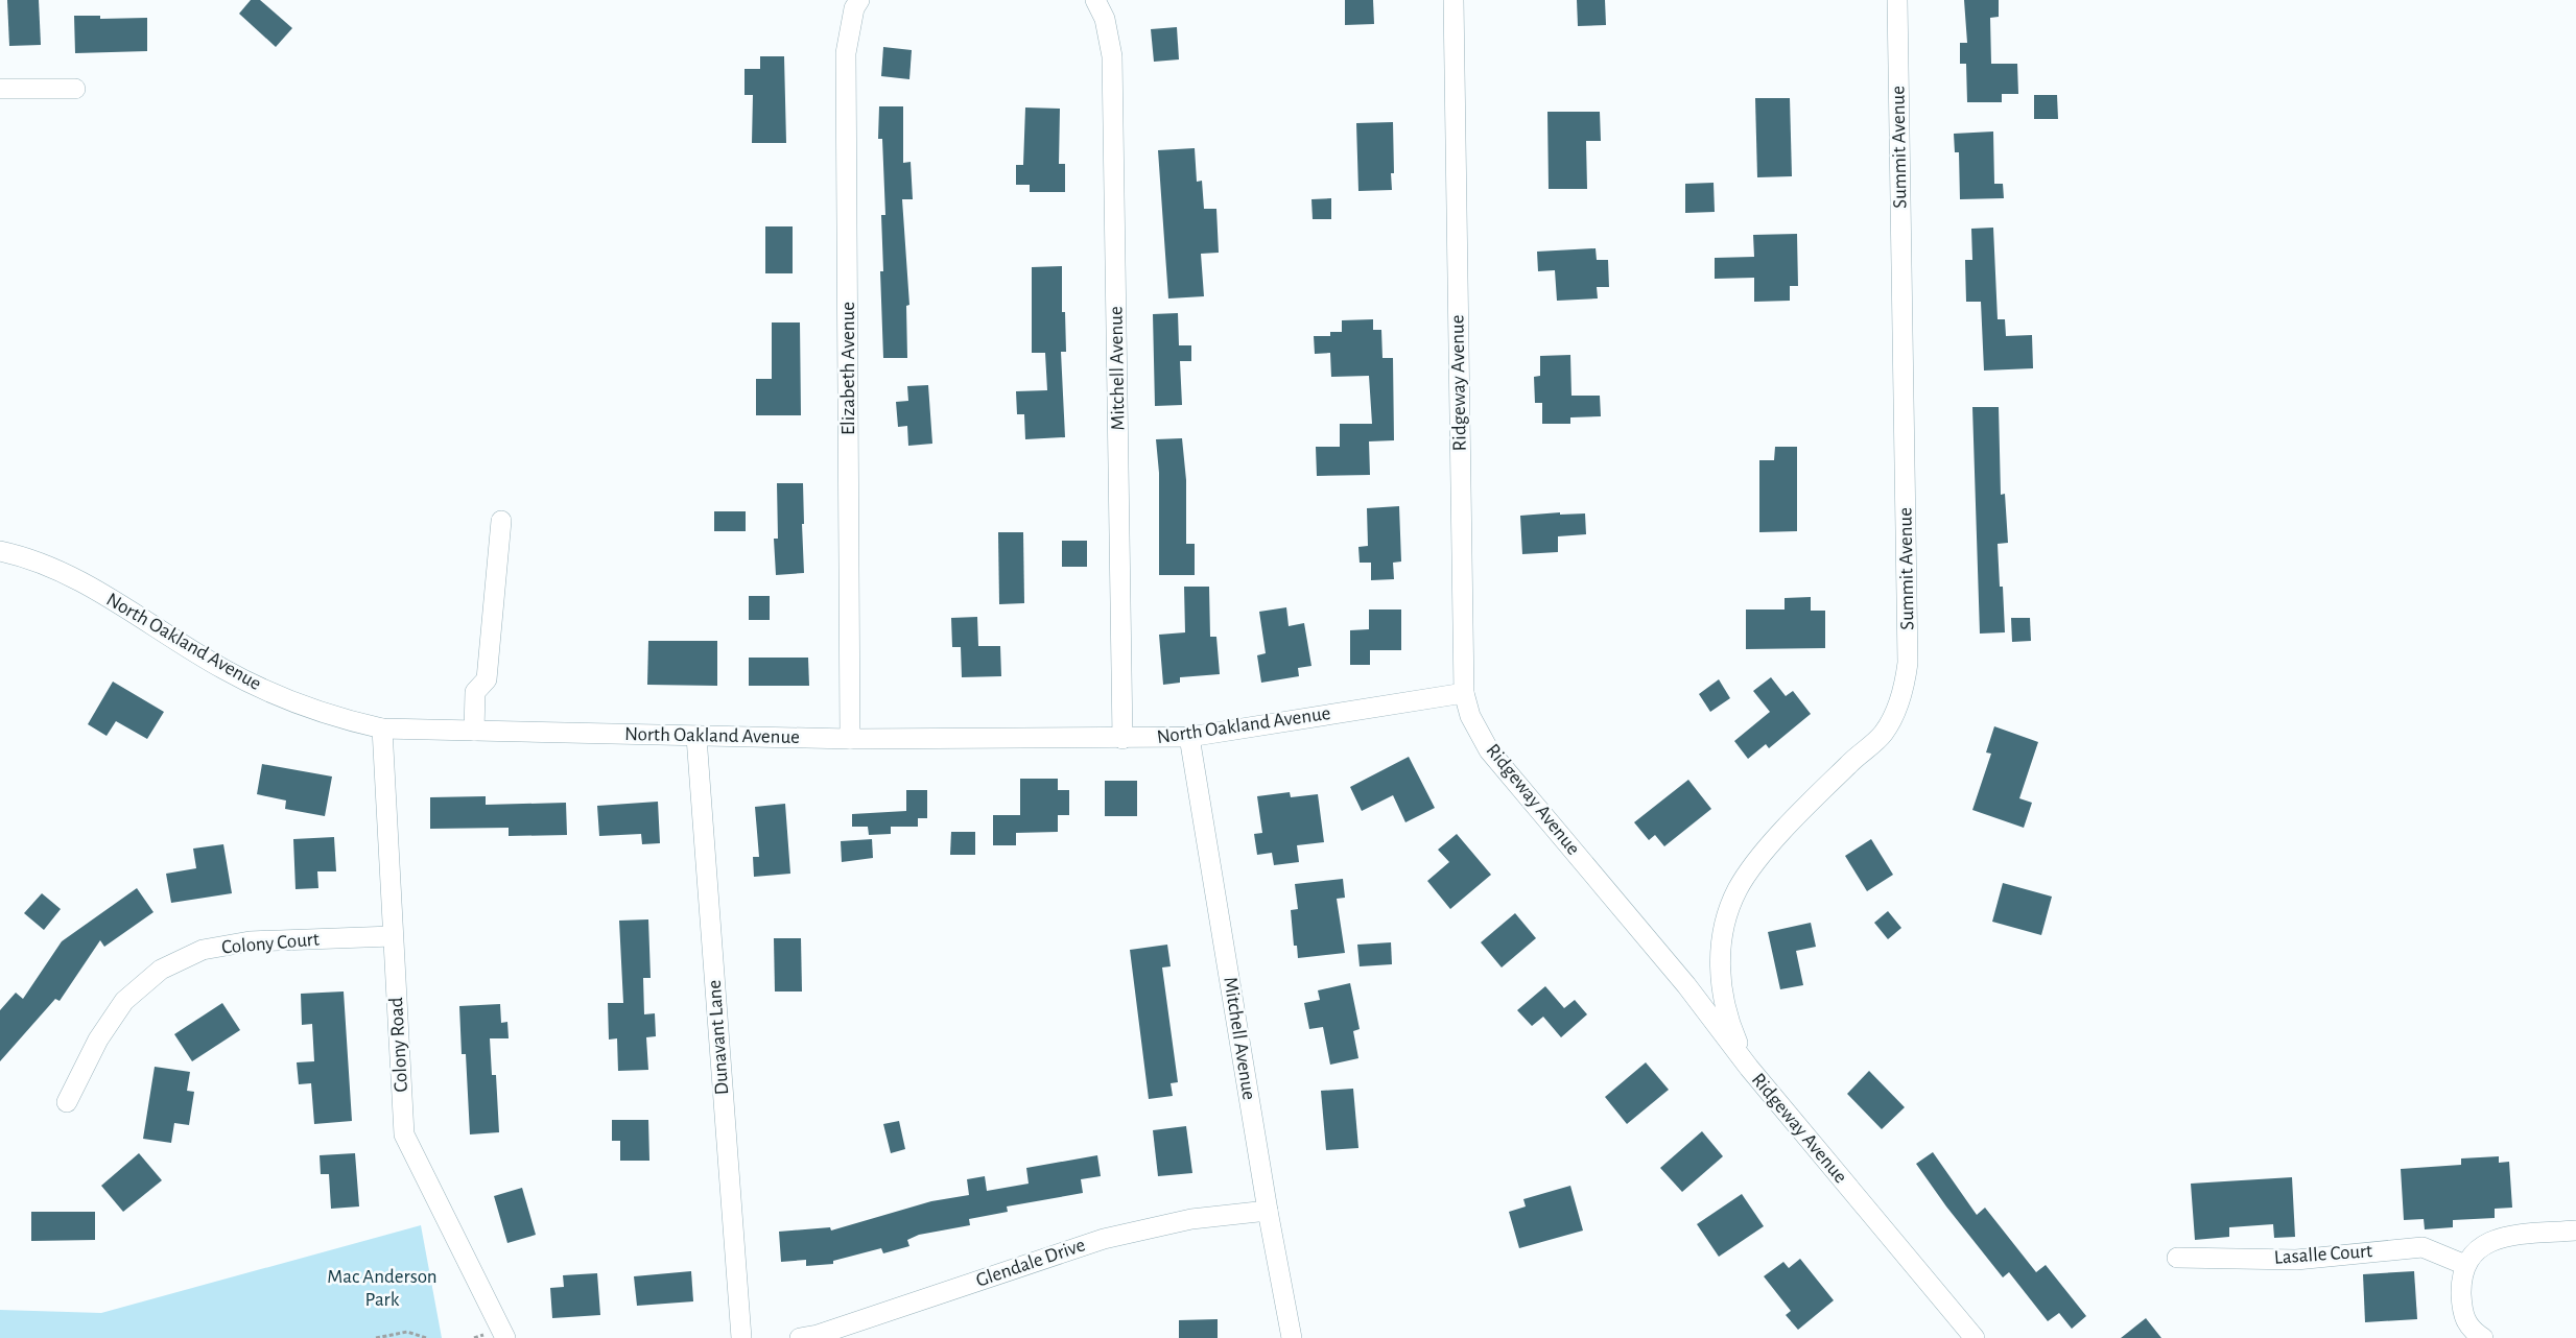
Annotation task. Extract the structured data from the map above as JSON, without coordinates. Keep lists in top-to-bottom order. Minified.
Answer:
{"streets":{"street":["Summit Avenue","Elizabeth Avenue","Mitchell Avenue","Ridgeway Avenue","North Oakland Avenue","Colony Court","Dunavant Lane","Colony Road","Lasalle Court","Glendale Drive"]},"crossings":[["Summit Avenue","Ridgeway Avenue"],["Elizabeth Avenue","North Oakland Avenue"],["Mitchell Avenue","North Oakland Avenue"],["Mitchell Avenue","Glendale Drive"],["Ridgeway Avenue","North Oakland Avenue"],["North Oakland Avenue","Dunavant Lane"],["North Oakland Avenue","Colony Road"],["Colony Court","Colony Road"]],"parks":["Mac Anderson Park"]}
